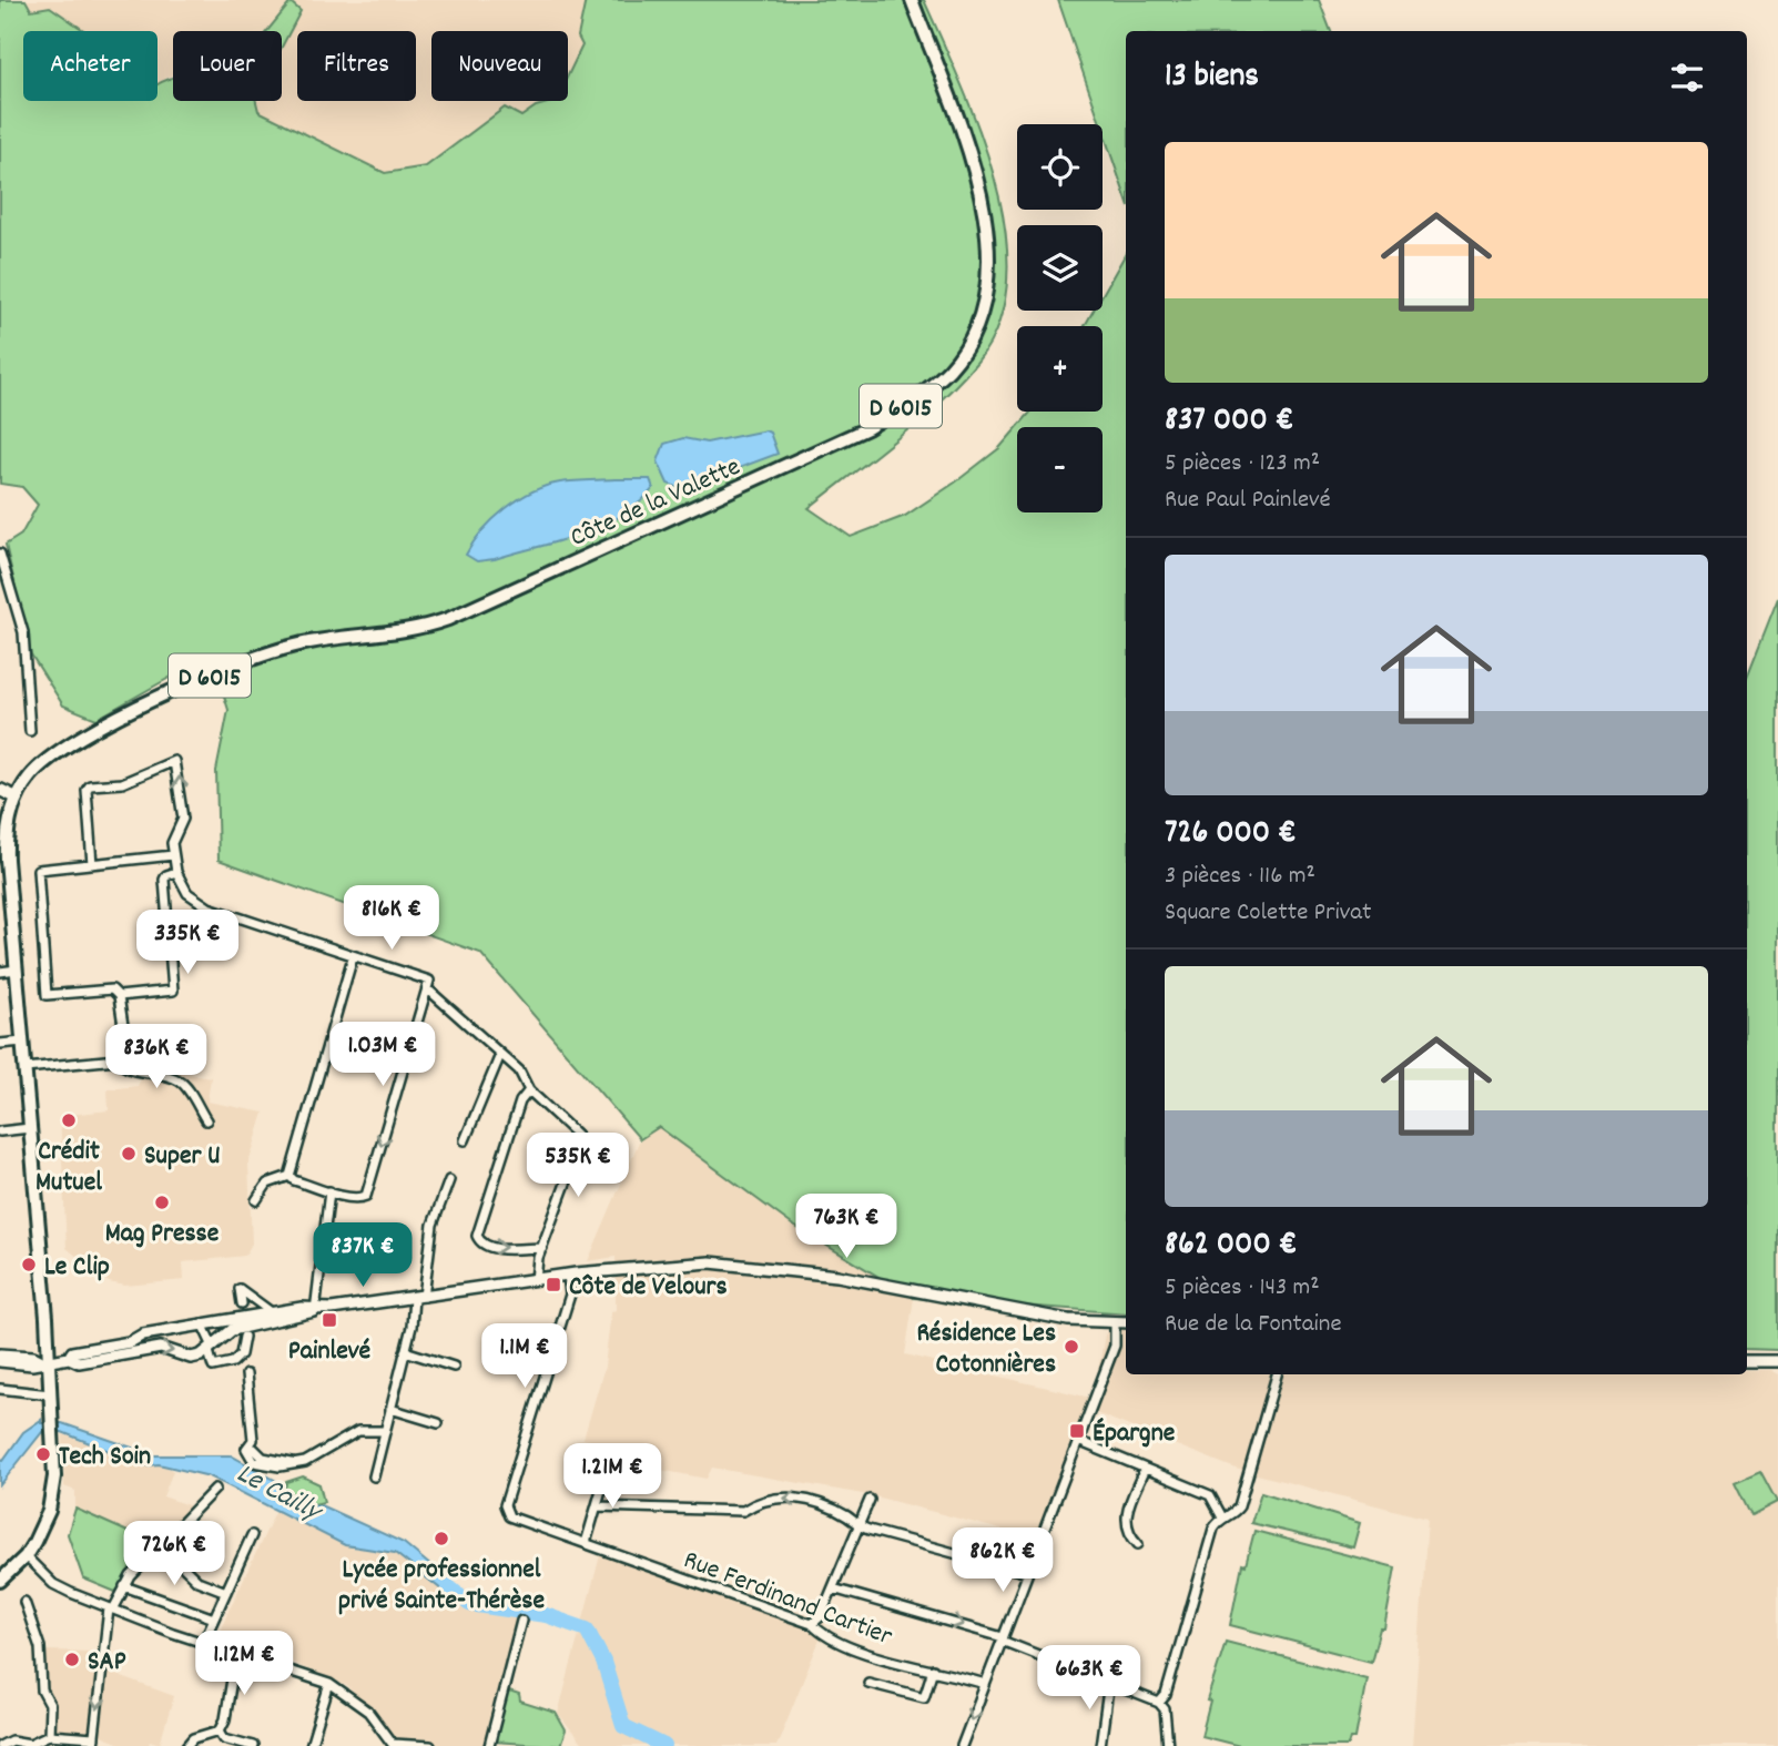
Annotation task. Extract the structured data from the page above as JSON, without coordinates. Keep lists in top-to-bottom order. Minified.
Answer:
{"streets":{"main road":["D 6015","Côte de la Valette"],"street":["Rue Ferdinand Cartier"]},"crossings":[["D 6015","Côte de la Valette"]],"water":["Le Cailly"],"places":{"other":["Crédit Mutuel","Super U","Mag Presse","Le Clip","Résidence Les Cotonnières","Tech Soin","Lycée professionnel privé Sainte-Thérèse","SAP"],"transit":["Côte de Velours","Painlevé","Épargne"]},"page":{"chip":["Acheter","Louer","Filtres","Nouveau"],"heading":"13 biens","map_buttons":["+","−"],"list":[{"name":"837 000 €","note":"5 pièces · 123 m² · Rue Paul Painlevé"},{"name":"726 000 €","note":"3 pièces · 116 m² · Square Colette Privat"},{"name":"862 000 €","note":"5 pièces · 143 m² · Rue de la Fontaine"}],"price":["816K €","335K €","1.03M €","836K €","535K €","763K €","837K €","1.1M €","1.21M €","726K €","862K €","1.12M €","663K €"]}}
